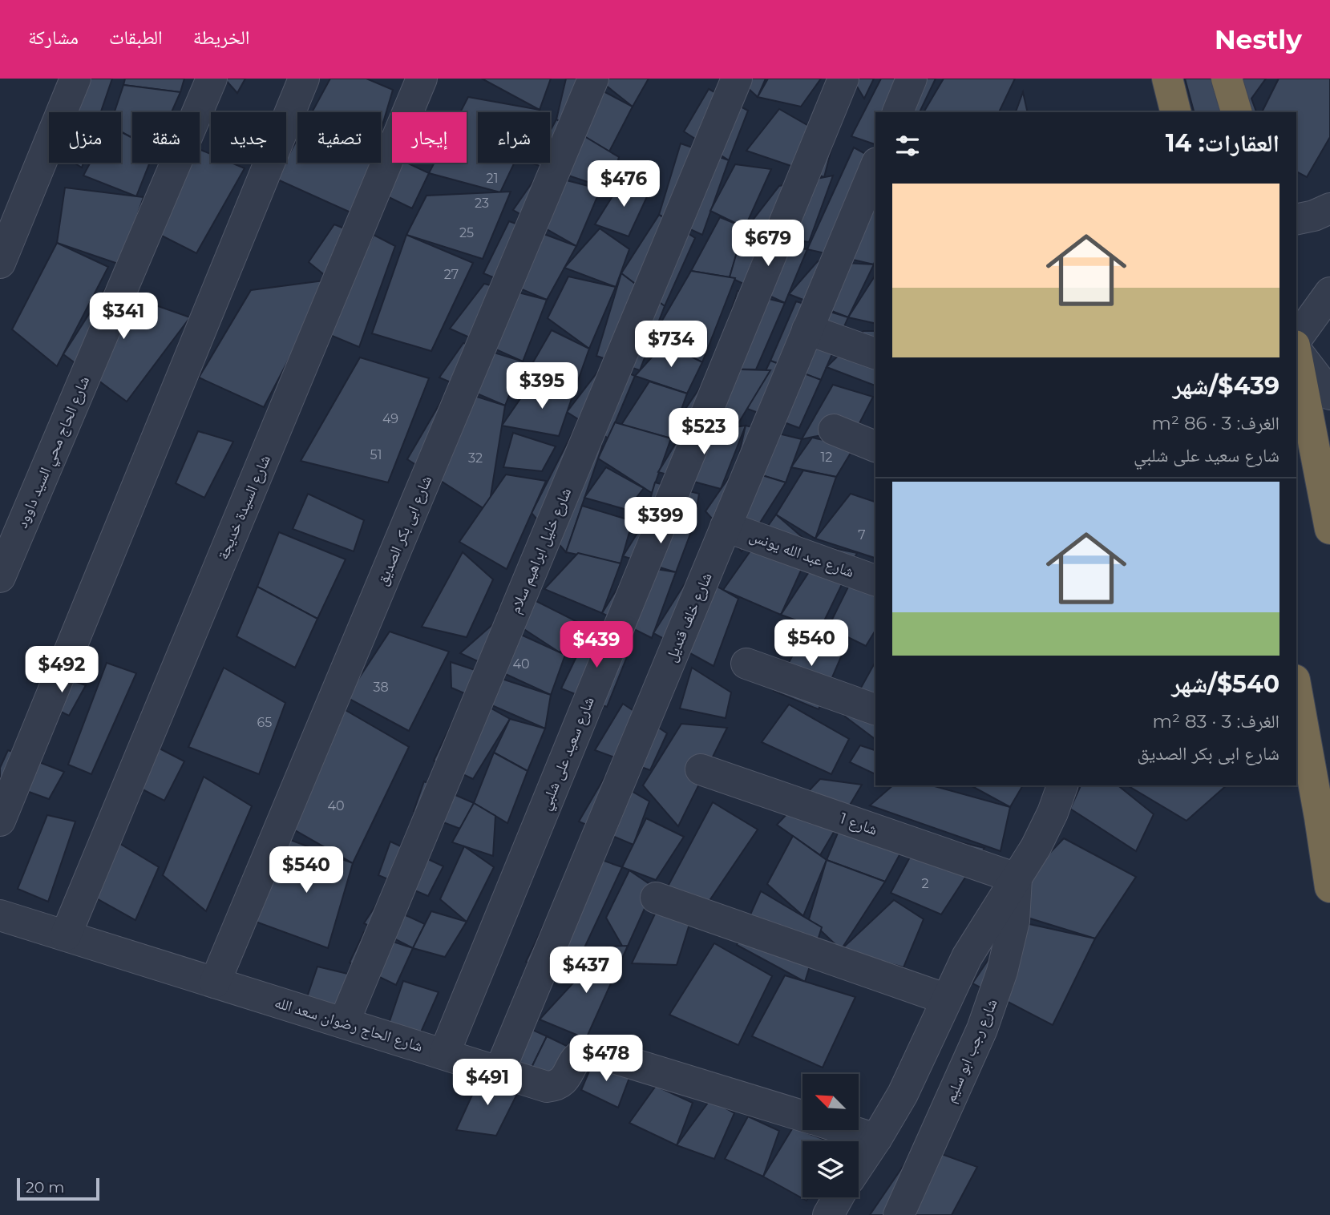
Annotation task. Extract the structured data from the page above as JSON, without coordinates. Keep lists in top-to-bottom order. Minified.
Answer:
{"streets":{"street":["شارع الحاج محي السيد داوود","شارع السيدة خديجة","شارع ابى بكر الصديق","شارع خليل ابراهيم سلام","شارع عبد الله يونس","شارع خلف قنديل","شارع سعيد على شلبي","شارع 1","شارع الحاج رضوان سعد الله","شارع رجب ابو سليم"]},"crossings":[["شارع السيدة خديجة","شارع الحاج رضوان سعد الله"],["شارع ابى بكر الصديق","شارع الحاج رضوان سعد الله"],["شارع خليل ابراهيم سلام","شارع الحاج رضوان سعد الله"],["شارع عبد الله يونس","شارع خلف قنديل"],["شارع خلف قنديل","شارع الحاج رضوان سعد الله"],["شارع سعيد على شلبي","شارع الحاج رضوان سعد الله"],["شارع 1","شارع رجب ابو سليم"]],"house_numbers":["21","23","25","27","49","51","12","32","7","40","38","65","40","2"],"scale_bar":"20 m","north":"top left","page":{"header":"Nestly","nav":["الخريطة","الطبقات","مشاركة"],"chip":["شراء","إيجار","تصفية","جديد","شقة","منزل"],"heading":"العقارات: 14","price":["$476","$679","$341","$734","$395","$523","$399","$540","$439","$492","$540","$437","$478","$491"],"list":[{"name":"$439/شهر","note":"الغرف: 3 · 86 m² · شارع سعيد على شلبي"},{"name":"$540/شهر","note":"الغرف: 3 · 83 m² · شارع ابى بكر الصديق"}],"scale":"20 m"}}
